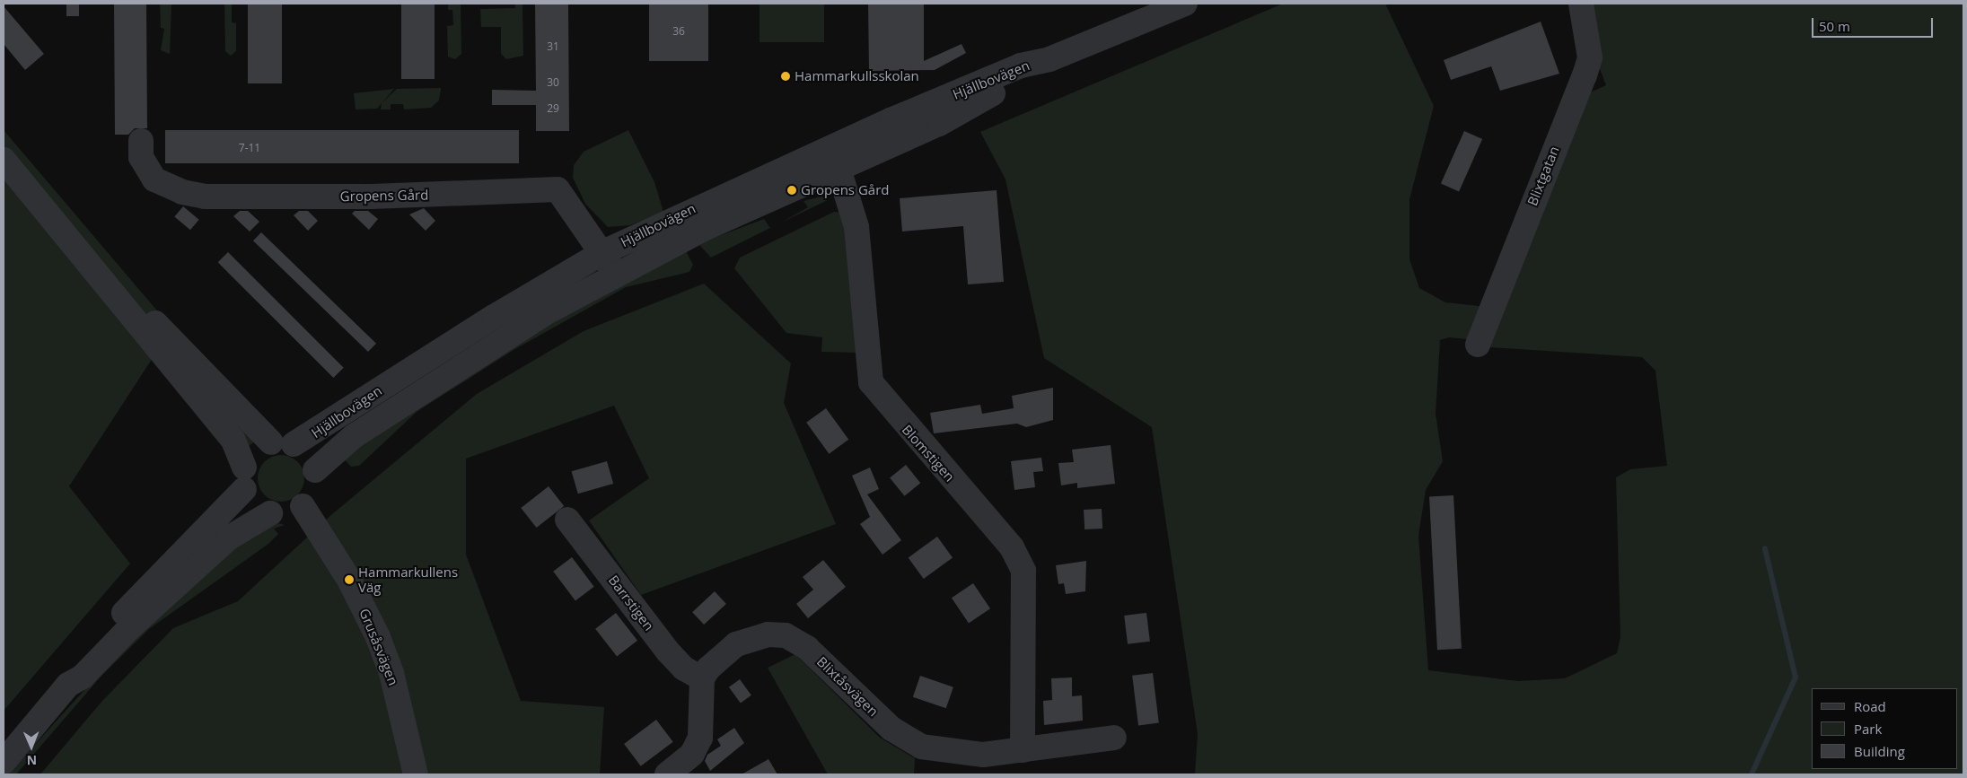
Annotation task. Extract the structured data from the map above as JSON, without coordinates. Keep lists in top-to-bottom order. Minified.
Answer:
{"streets":{"street":["Hjällbovägen","Blixtgatan","Gropens Gård","Blomstigen","Barrstigen","Grusåsvägen","Blixtåsvägen"]},"crossings":[["Hjällbovägen","Gropens Gård"],["Hjällbovägen","Blomstigen"],["Hjällbovägen","Grusåsvägen"],["Blomstigen","Blixtåsvägen"],["Barrstigen","Blixtåsvägen"]],"places":["Hammarkullsskolan","Gropens Gård","Hammarkullens Väg"],"house_numbers":["36","31","30","29","7-11"],"legend":["Road","Park","Building"],"scale_bar":"50 m","north":"bottom"}
